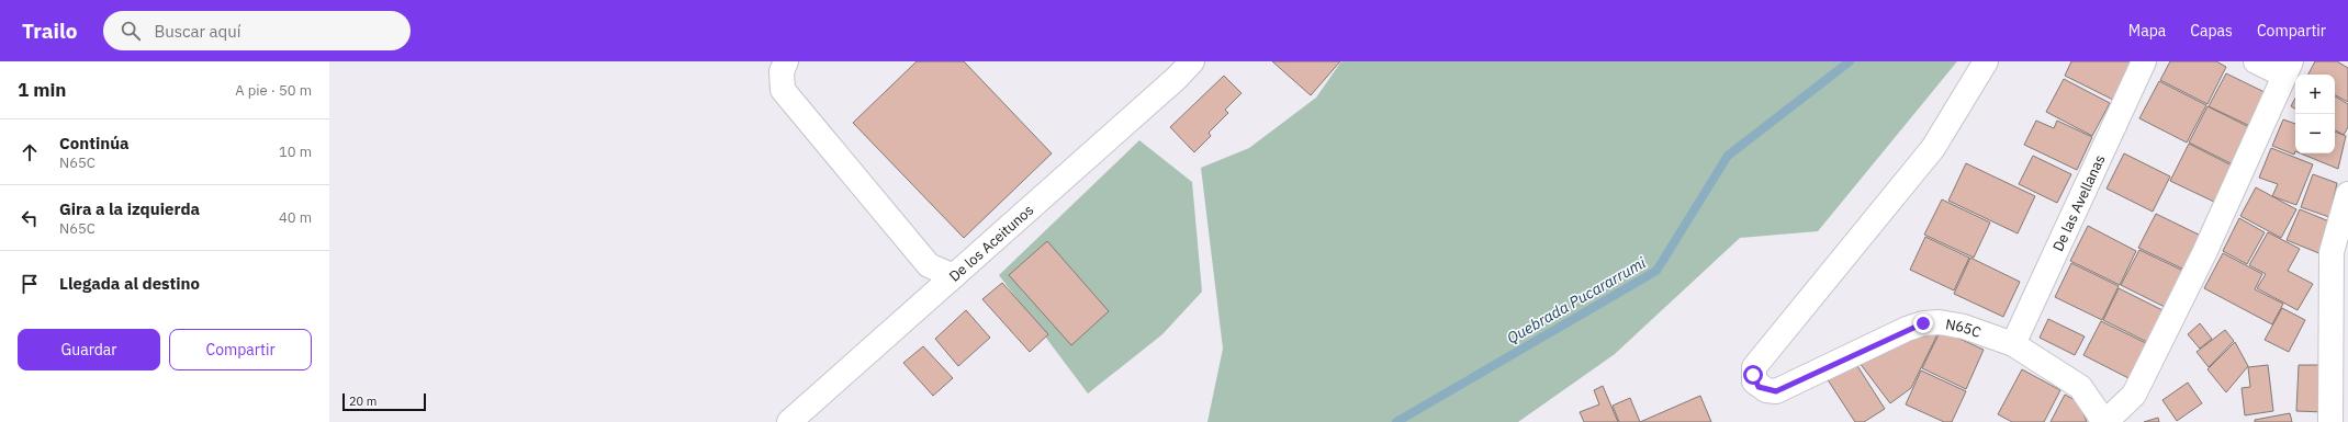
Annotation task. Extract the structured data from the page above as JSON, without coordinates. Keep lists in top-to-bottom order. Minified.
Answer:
{"streets":{"street":["De las Avellanas","De los Aceitunos","N65C"]},"crossings":[["De las Avellanas","N65C"]],"water":["Quebrada Pucararrumi"],"scale_bar":"20 m","page":{"header":"Trailo","search":"Buscar aquí","nav":["Mapa","Capas","Compartir"],"heading":["1 min","A pie · 50 m"],"map_buttons":["+","−"],"list":[["Continúa","N65C","10 m"],["Gira a la izquierda","N65C","40 m"],"Llegada al destino"],"buttons":["Guardar","Compartir"],"scale":"20 m"}}
